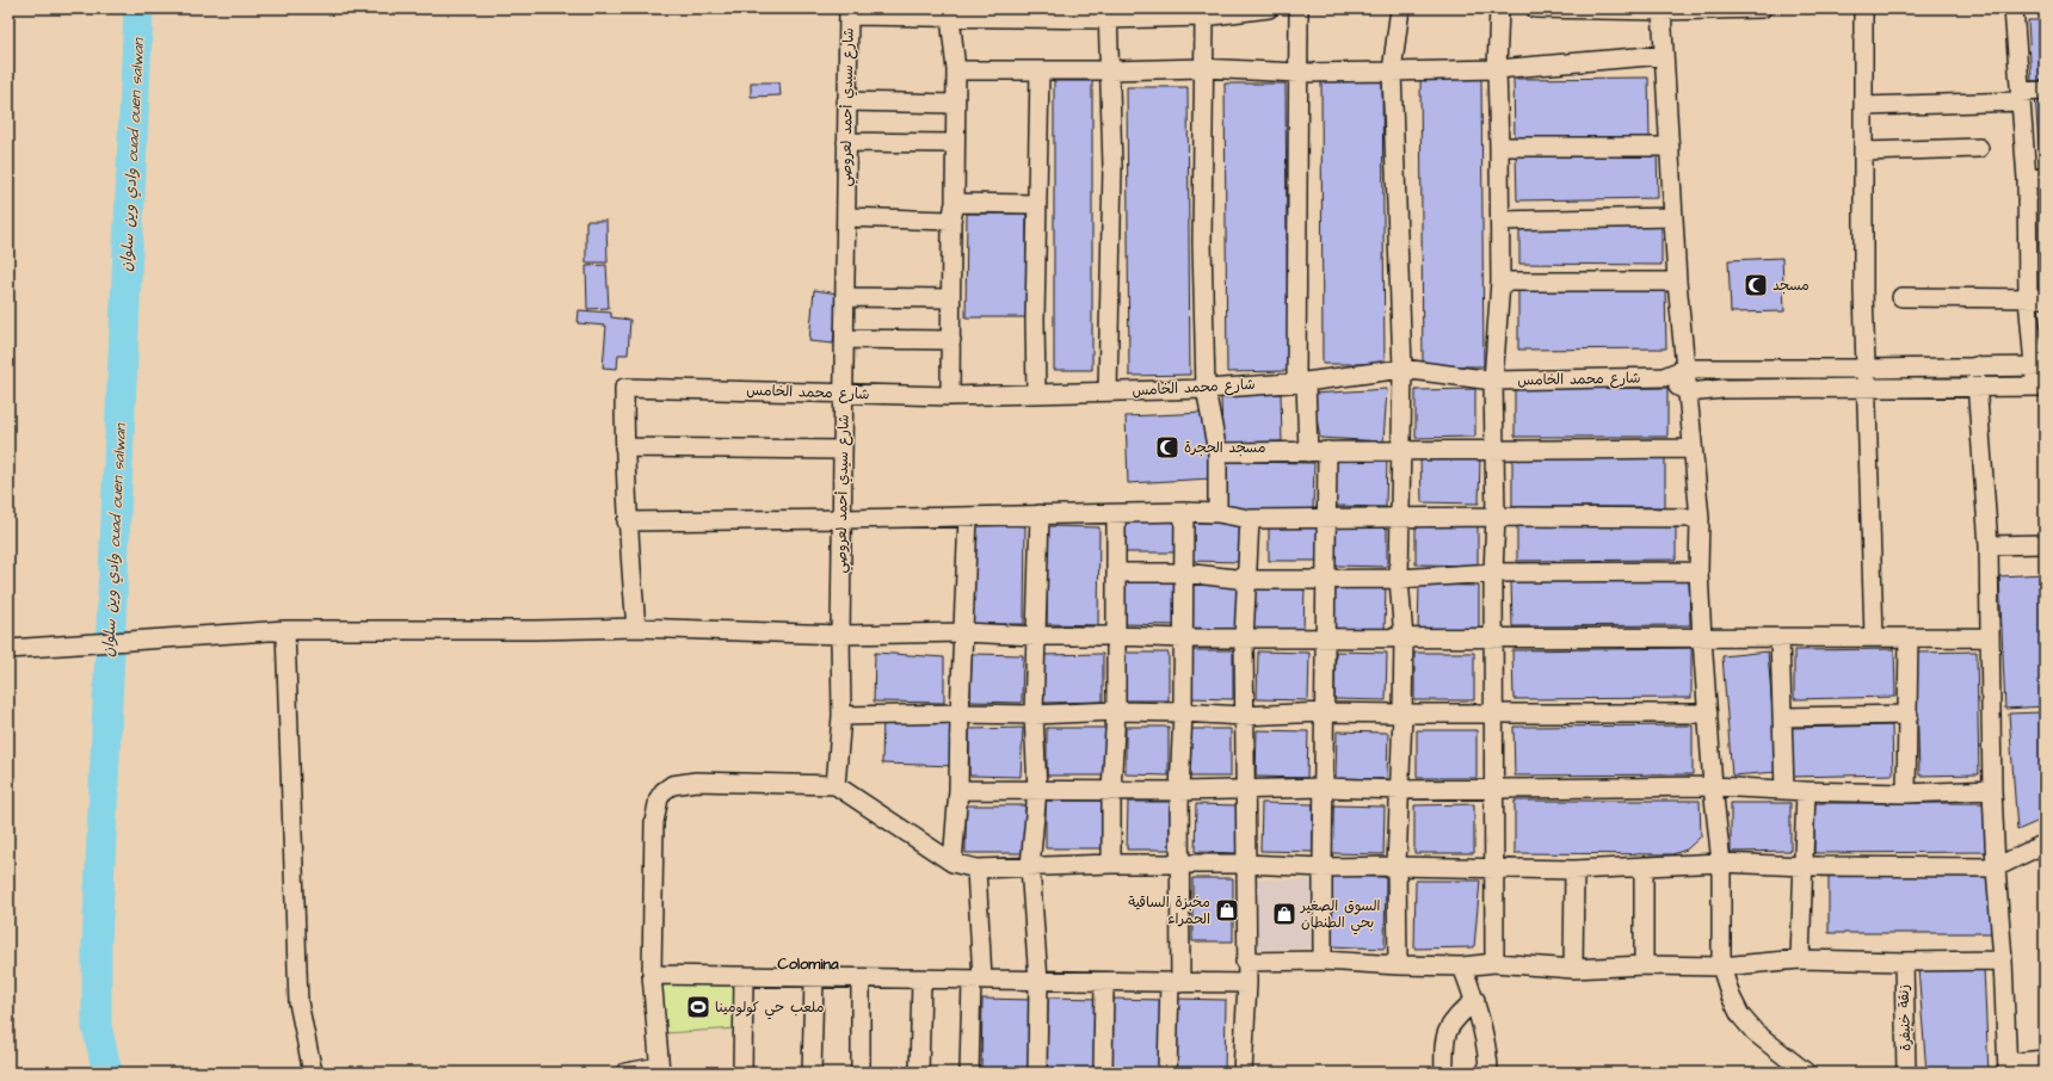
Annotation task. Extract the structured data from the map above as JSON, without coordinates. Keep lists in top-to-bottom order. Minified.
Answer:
{"streets":{"street":["شارع سيدي أحمد لعروصي","شارع محمد الخامس","زنقة خنيفرة"]},"crossings":[["شارع سيدي أحمد لعروصي","شارع محمد الخامس"]],"districts":["Colomina"],"water":["وادي وين سلوان ouad ouen salwan"],"places":{"mosque":["مسجد","مسجد الحجرة"],"shop":["مخبزة الساقية الحمراء","السوق الصغير بحي الطنطان"],"sports":["ملعب حي كولومينا"]}}
